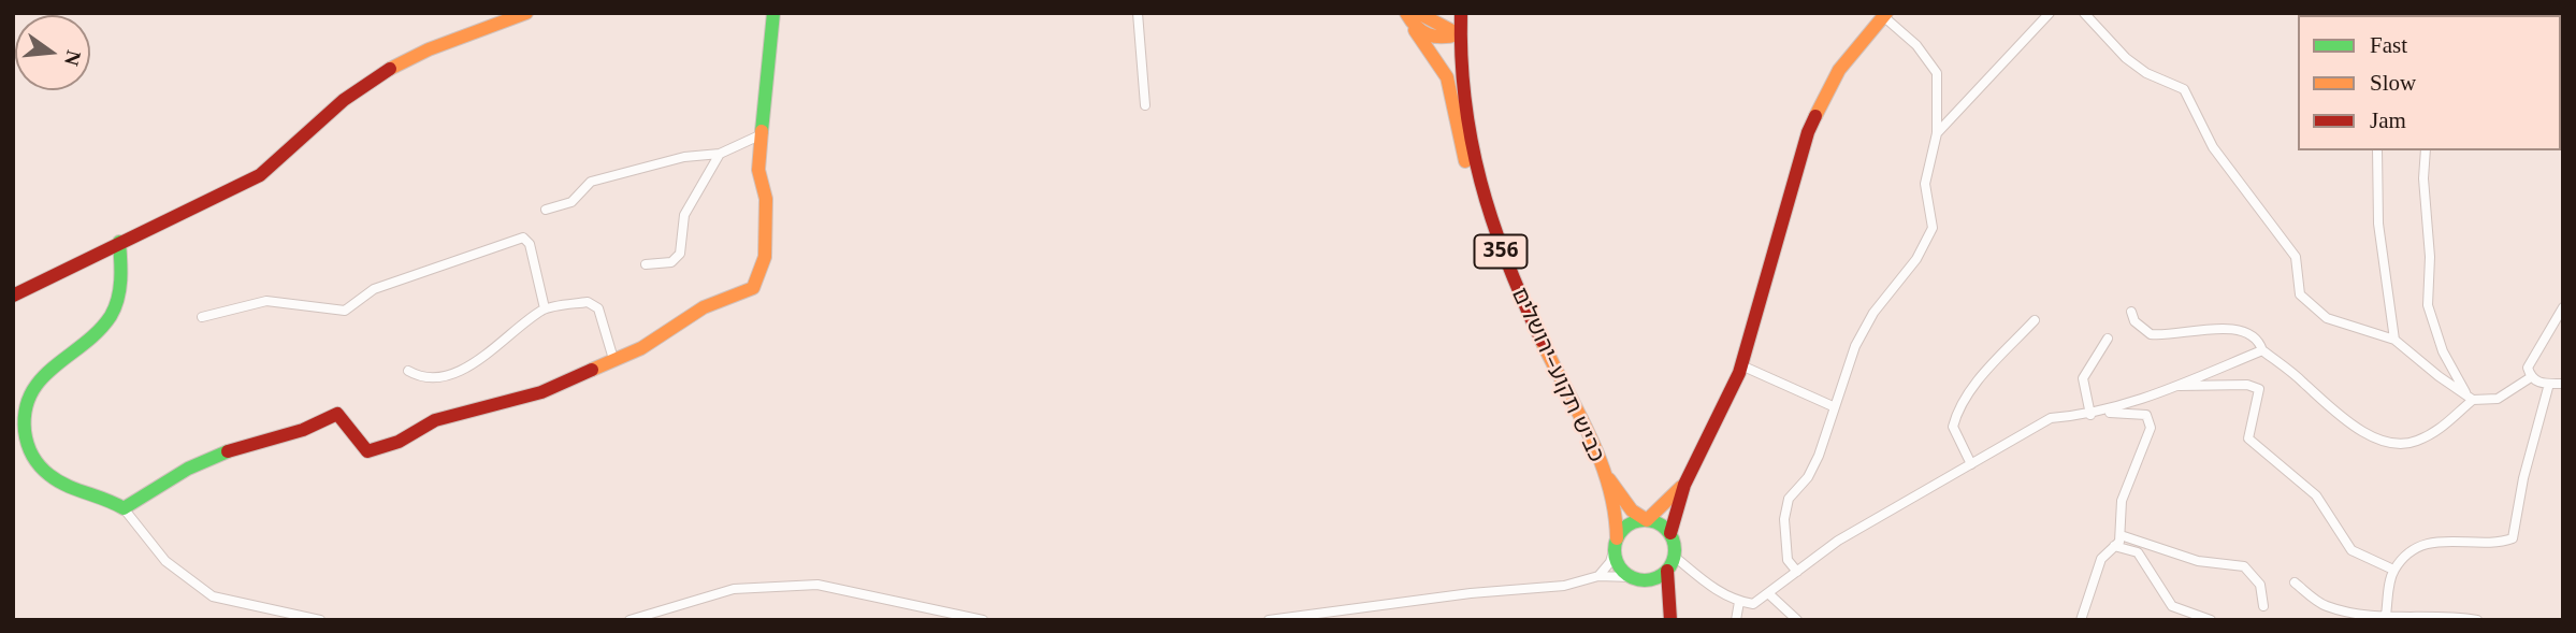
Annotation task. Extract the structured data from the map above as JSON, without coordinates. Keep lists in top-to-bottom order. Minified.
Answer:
{"streets":{"street":["356","כביש תקוע–ירושלים"]},"legend":["Fast","Slow","Jam"],"north":"right"}
